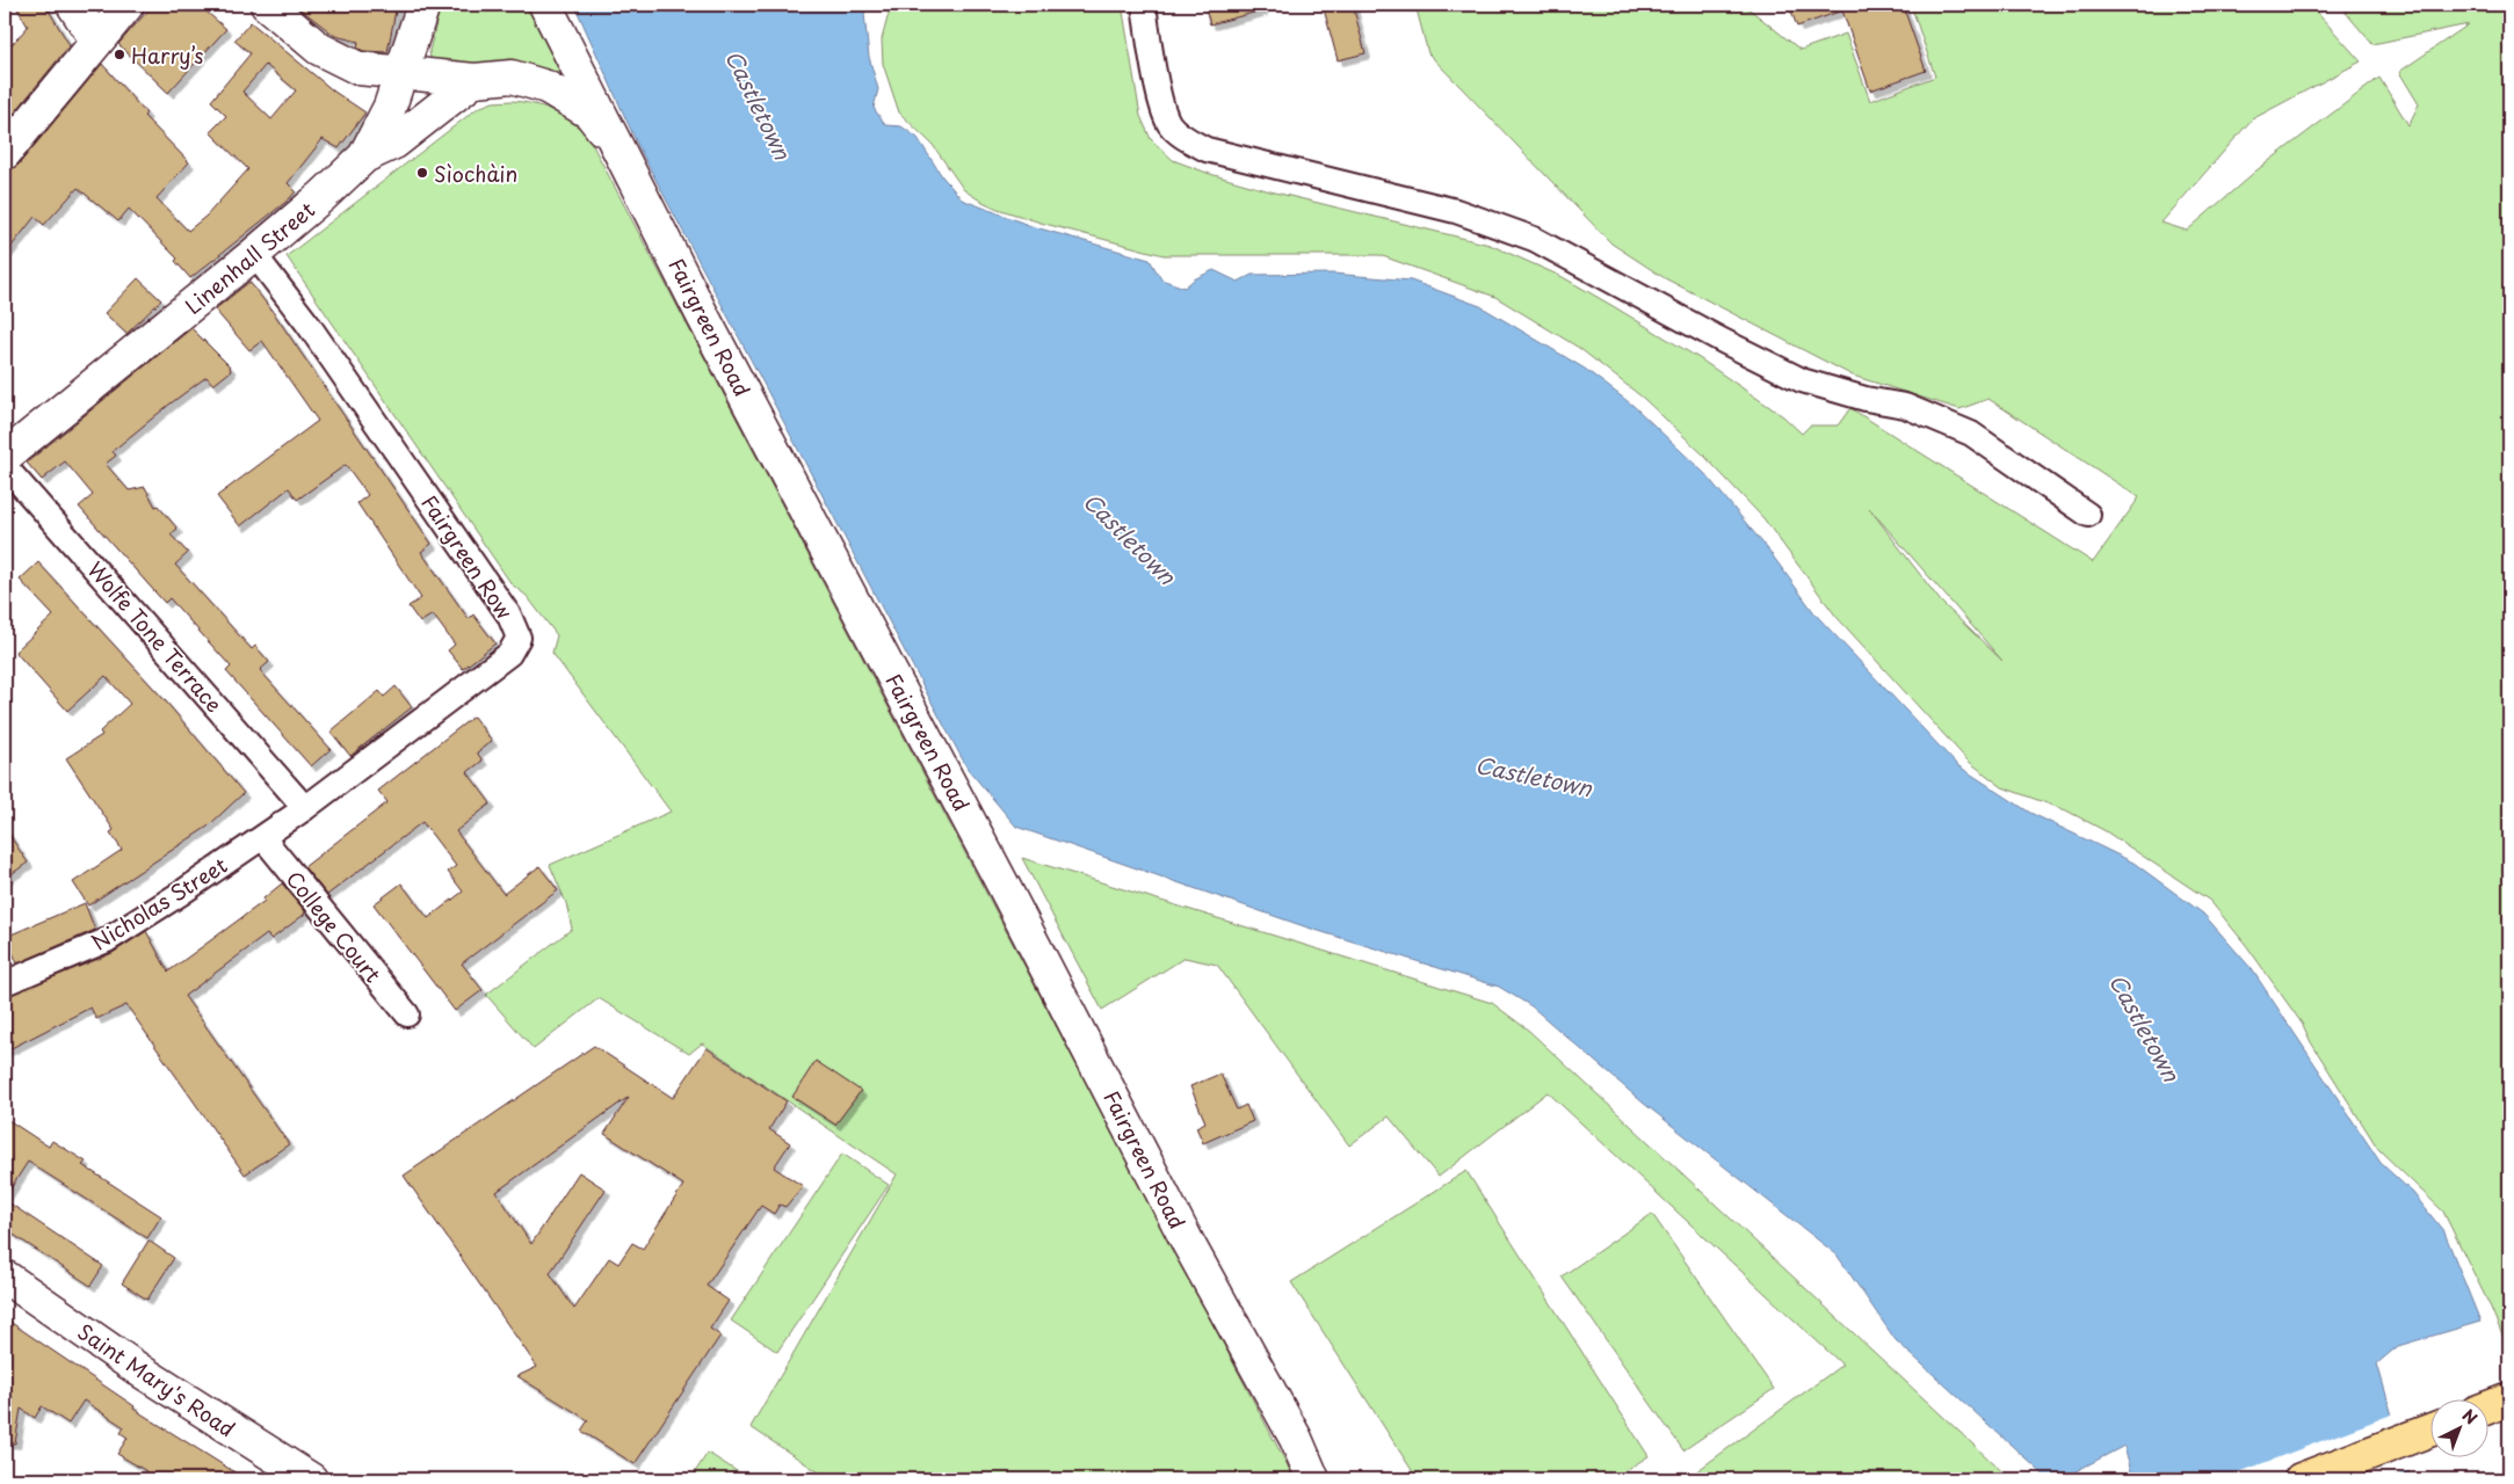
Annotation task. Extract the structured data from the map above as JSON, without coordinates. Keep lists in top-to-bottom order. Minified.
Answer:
{"streets":{"main road":["Linenhall Street","Fairgreen Road","Saint Mary's Road"],"street":["Fairgreen Row","Wolfe Tone Terrace","Nicholas Street","College Court"]},"crossings":[["Linenhall Street","Fairgreen Row"],["Fairgreen Row","Wolfe Tone Terrace"],["Fairgreen Row","Nicholas Street"],["Wolfe Tone Terrace","Nicholas Street"],["Nicholas Street","College Court"]],"water":["Castletown"],"places":["Harry’s","Sìochàin"],"north":"top right"}
